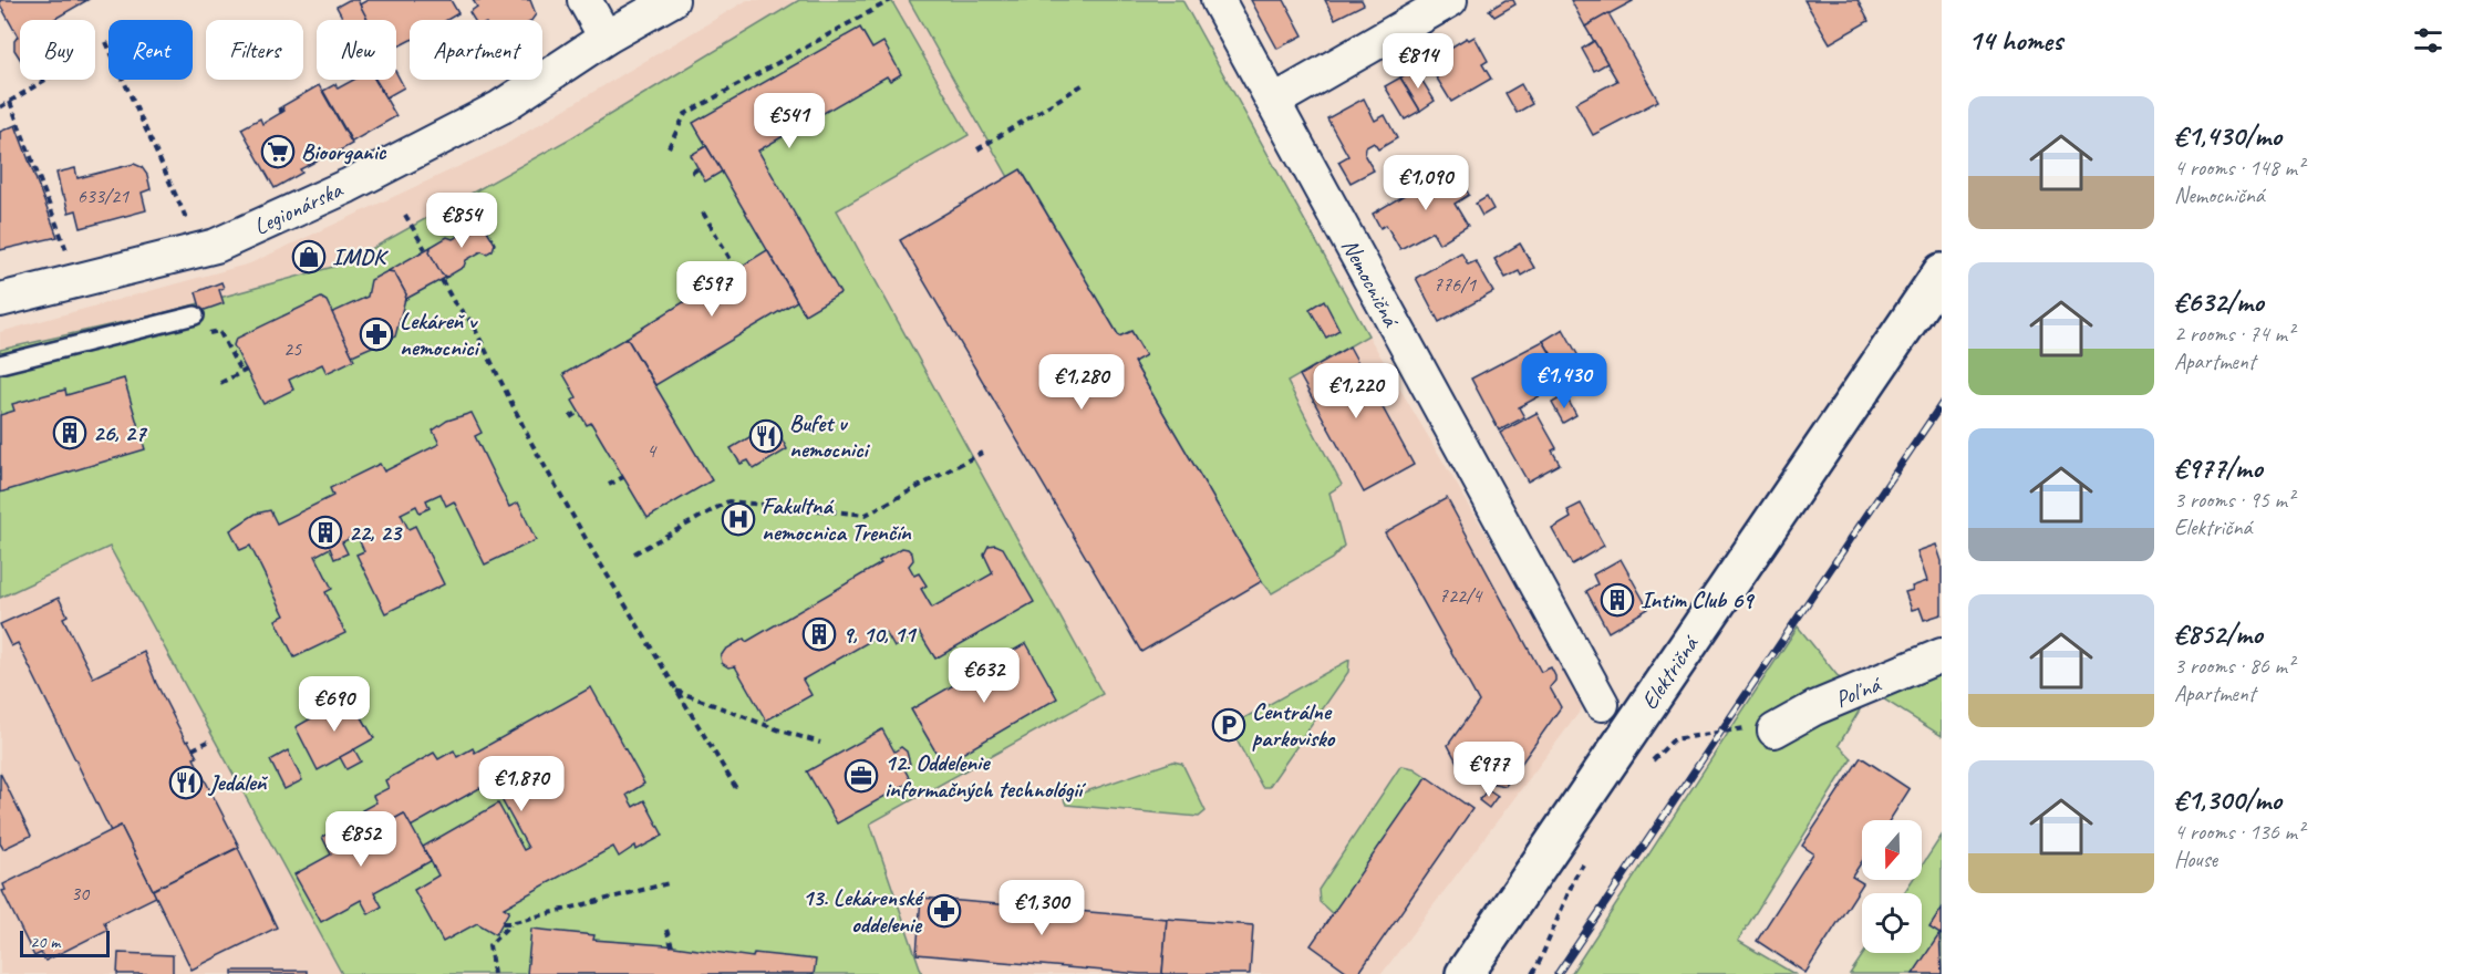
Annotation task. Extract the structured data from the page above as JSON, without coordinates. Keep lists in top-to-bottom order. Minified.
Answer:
{"streets":{"main road":["Električná"],"street":["Legionárska","Nemocničná","Poľná"]},"places":{"supermarket":["Bioorganic"],"shop":["IMDK"],"pharmacy":["Lekáreň v nemocnici","13. Lekárenské oddelenie"],"building":["26, 27","22, 23","Intim Club 69","9, 10, 11"],"restaurant":["Bufet v nemocnici","Jedáleň"],"hospital":["Fakultná nemocnica Trenčín"],"parking":["Centrálne parkovisko"],"office":["12. Oddelenie informačných technológií"]},"house_numbers":["633/21","776/1","25","4","722/4","30"],"scale_bar":"20 m","north":"bottom","page":{"heading":"14 homes","chip":["Buy","Rent","Filters","New","Apartment"],"price":["€814","€541","€1,090","€854","€597","€1,430","€1,280","€1,220","€632","€690","€977","€1,870","€852","€1,300"],"list":[{"name":"€1,430/mo","note":"4 rooms · 148 m² · Nemocničná"},{"name":"€632/mo","note":"2 rooms · 74 m² · Apartment"},{"name":"€977/mo","note":"3 rooms · 95 m² · Električná"},{"name":"€852/mo","note":"3 rooms · 86 m² · Apartment"},{"name":"€1,300/mo","note":"4 rooms · 136 m² · House"}],"scale":"20 m"}}
